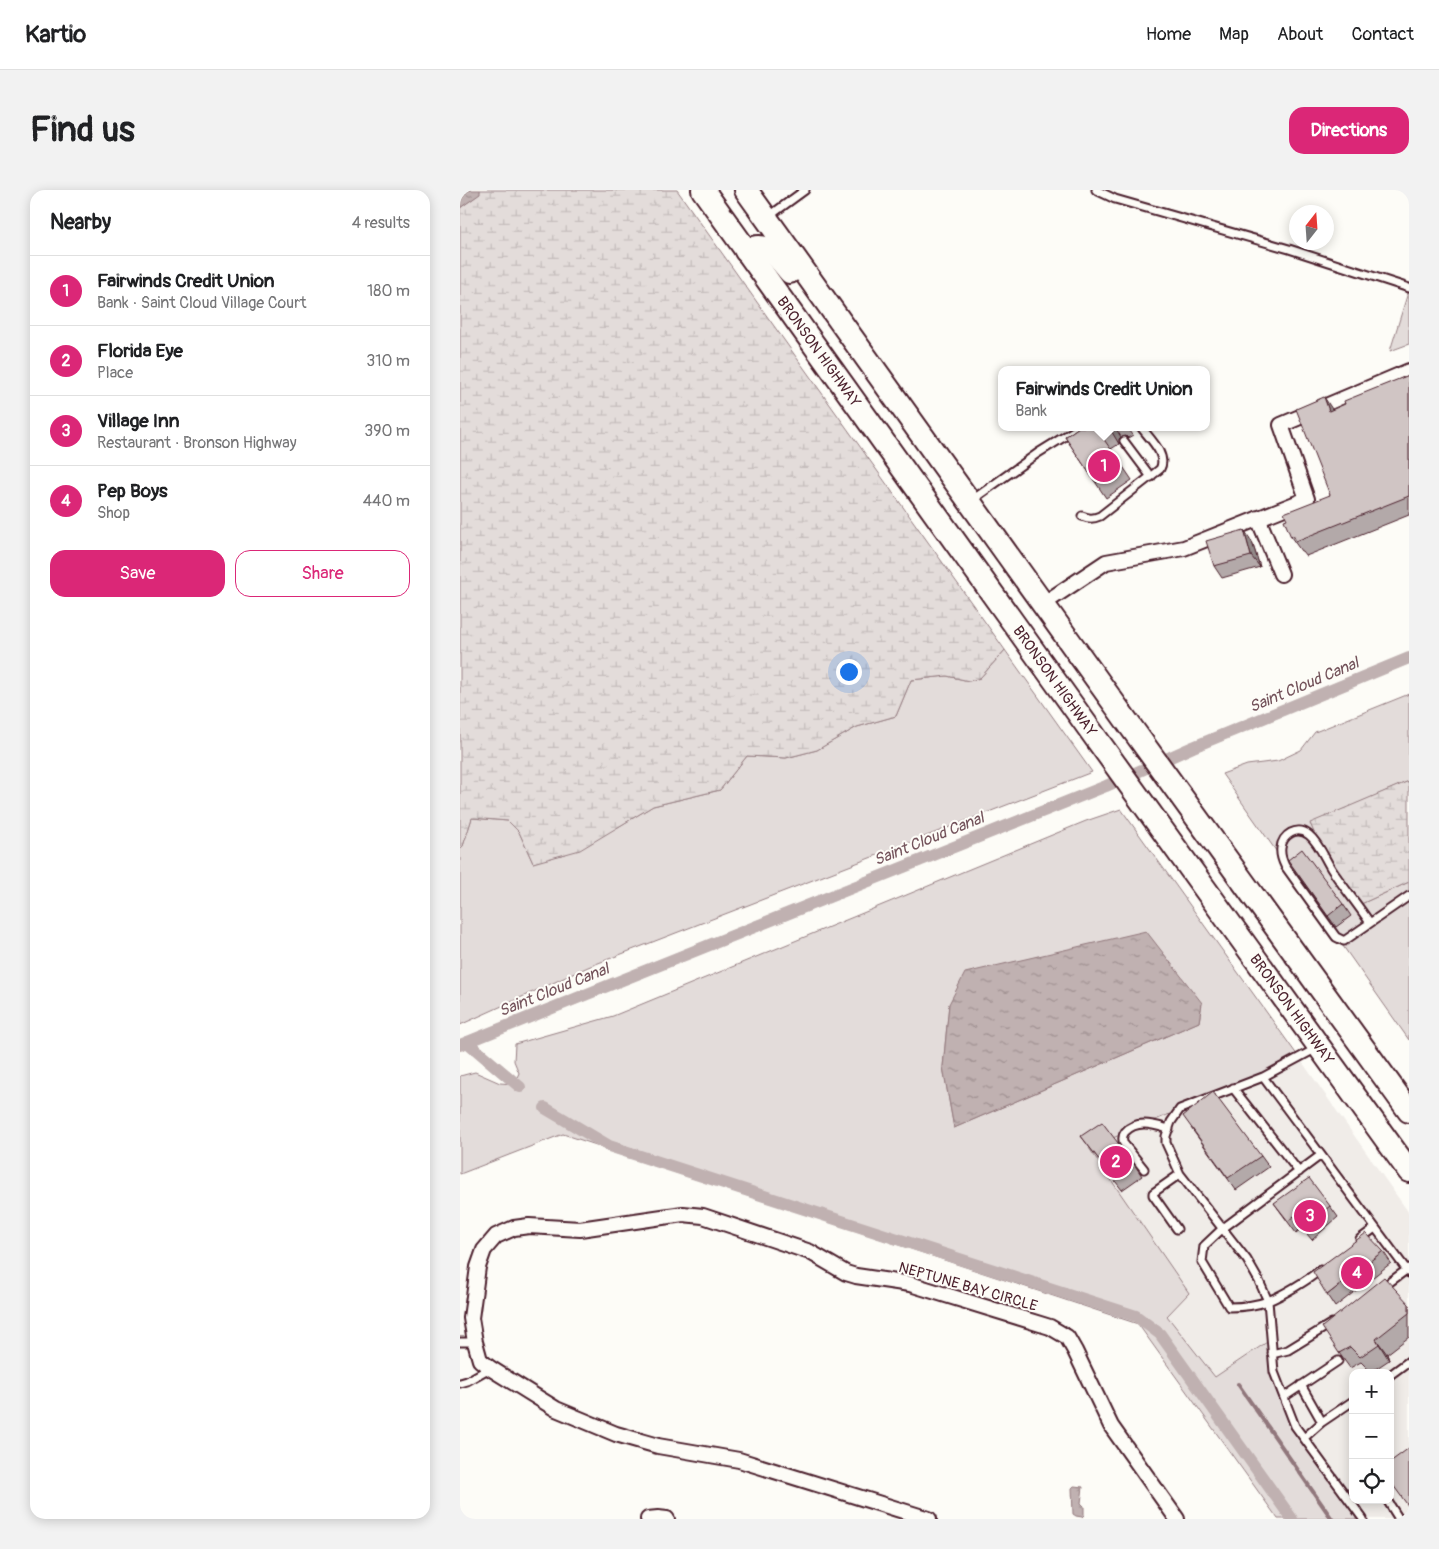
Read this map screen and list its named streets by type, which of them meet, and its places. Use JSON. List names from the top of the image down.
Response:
{
  "streets": {
    "highway": ["BRONSON HIGHWAY"],
    "street": ["NEPTUNE BAY CIRCLE"]
  },
  "water": ["Saint Cloud Canal"],
  "north": "top",
  "page": {
    "header": "Kartio",
    "nav": [
      "Home",
      "Map",
      "About",
      "Contact"
    ],
    "buttons": [
      "Directions",
      ["Save", "Share"]
    ],
    "title": "Find us",
    "heading": ["Nearby", "4 results"],
    "list": [
      {
        "mark": "1",
        "name": "Fairwinds Credit Union",
        "note": "Bank · Saint Cloud Village Court",
        "value": "180 m"
      },
      {
        "mark": "2",
        "name": "Florida Eye",
        "note": "Place",
        "value": "310 m"
      },
      {
        "mark": "3",
        "name": "Village Inn",
        "note": "Restaurant · Bronson Highway",
        "value": "390 m"
      },
      {
        "mark": "4",
        "name": "Pep Boys",
        "note": "Shop",
        "value": "440 m"
      }
    ],
    "popup": ["Fairwinds Credit Union", "Bank"],
    "pins": [
      "1",
      "2",
      "3",
      "4"
    ],
    "map_buttons": ["+", "−"]
  }
}
